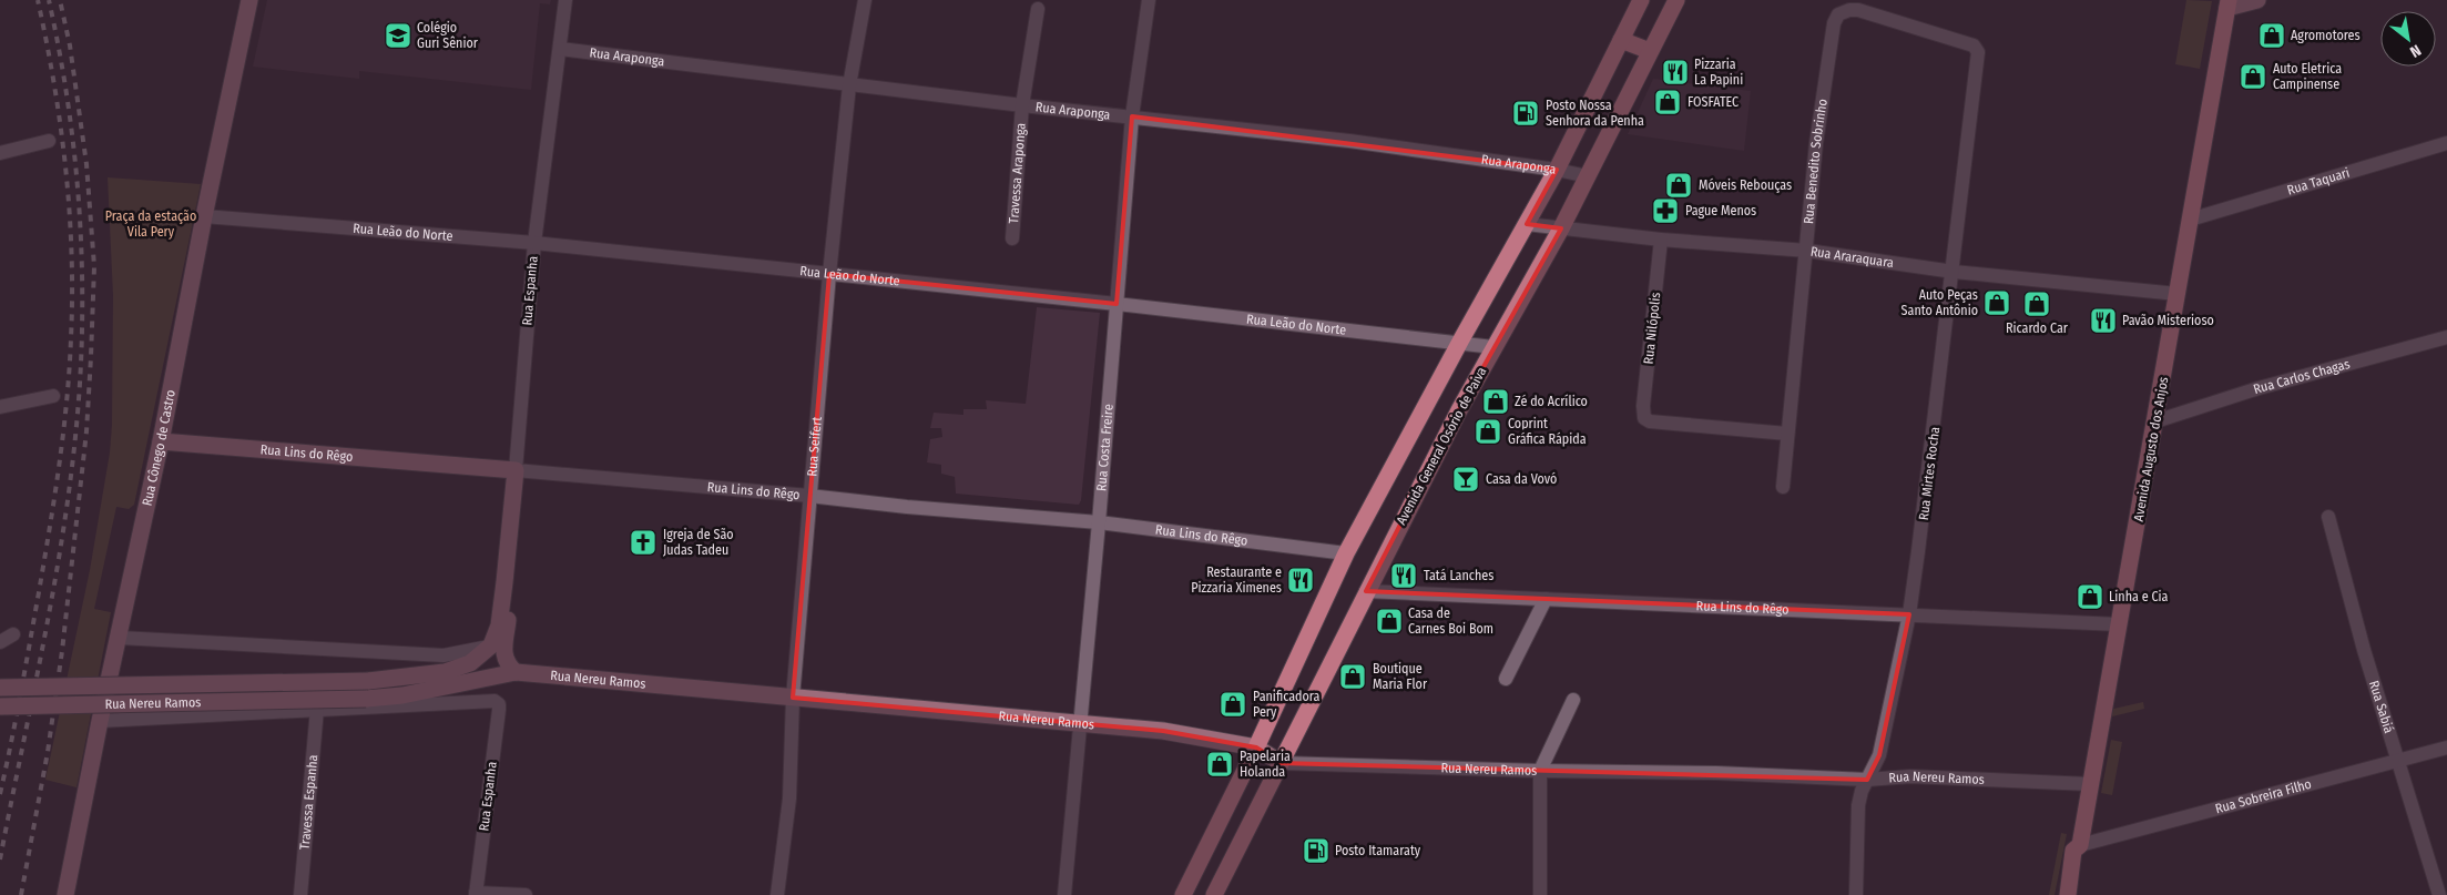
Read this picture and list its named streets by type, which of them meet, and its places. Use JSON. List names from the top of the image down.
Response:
{
  "streets": {
    "main road": ["Avenida General Osório de Paiva", "Avenida Augusto dos Anjos"],
    "street": [
      "Rua Araponga",
      "Rua Benedito Sobrinho",
      "Travessa Araponga",
      "Rua Taquari",
      "Rua Leão do Norte",
      "Rua Araraquara",
      "Rua Espanha",
      "Rua Nilópolis",
      "Rua Carlos Chagas",
      "Rua Seifert",
      "Rua Costa Freire",
      "Rua Cônego de Castro",
      "Rua Lins do Rêgo",
      "Rua Mirtes Rocha",
      "Rua Nereu Ramos",
      "Rua Sabiá",
      "Rua Sobreira Filho",
      "Travessa Espanha"
    ]
  },
  "crossings": [
    ["Rua Araponga", "Travessa Araponga"],
    ["Rua Araponga", "Rua Espanha"],
    ["Rua Araponga", "Avenida General Osório de Paiva"],
    ["Rua Araponga", "Rua Seifert"],
    ["Rua Araponga", "Rua Costa Freire"],
    ["Rua Benedito Sobrinho", "Rua Araraquara"],
    ["Rua Benedito Sobrinho", "Rua Nilópolis"],
    ["Rua Benedito Sobrinho", "Rua Mirtes Rocha"],
    ["Rua Taquari", "Avenida Augusto dos Anjos"],
    ["Rua Leão do Norte", "Rua Espanha"],
    ["Rua Leão do Norte", "Avenida General Osório de Paiva"],
    ["Rua Leão do Norte", "Rua Seifert"],
    ["Rua Leão do Norte", "Rua Costa Freire"],
    ["Rua Leão do Norte", "Rua Cônego de Castro"],
    ["Rua Araraquara", "Rua Nilópolis"],
    ["Rua Araraquara", "Avenida General Osório de Paiva"],
    ["Rua Araraquara", "Avenida Augusto dos Anjos"],
    ["Rua Araraquara", "Rua Mirtes Rocha"],
    ["Rua Espanha", "Rua Lins do Rêgo"],
    ["Rua Espanha", "Rua Nereu Ramos"],
    ["Rua Carlos Chagas", "Avenida Augusto dos Anjos"],
    ["Avenida General Osório de Paiva", "Rua Lins do Rêgo"],
    ["Avenida General Osório de Paiva", "Rua Nereu Ramos"],
    ["Rua Seifert", "Rua Lins do Rêgo"],
    ["Rua Seifert", "Rua Nereu Ramos"],
    ["Rua Costa Freire", "Rua Lins do Rêgo"],
    ["Rua Costa Freire", "Rua Nereu Ramos"],
    ["Rua Cônego de Castro", "Rua Lins do Rêgo"],
    ["Rua Cônego de Castro", "Rua Nereu Ramos"],
    ["Avenida Augusto dos Anjos", "Rua Lins do Rêgo"],
    ["Avenida Augusto dos Anjos", "Rua Nereu Ramos"],
    ["Avenida Augusto dos Anjos", "Rua Sobreira Filho"],
    ["Rua Lins do Rêgo", "Rua Mirtes Rocha"],
    ["Rua Mirtes Rocha", "Rua Nereu Ramos"],
    ["Rua Nereu Ramos", "Travessa Espanha"],
    ["Rua Sabiá", "Rua Sobreira Filho"]
  ],
  "parks": ["Praça da estação Vila Pery"],
  "places": {
    "school or university": ["Colégio Guri Sênior"],
    "shop": [
      "Agromotores",
      "Auto Eletrica Campinense",
      "FOSFATEC",
      "Móveis Rebouças",
      "Auto Peças Santo Antônio",
      "Ricardo Car",
      "Zé do Acrílico",
      "Coprint Gráfica Rápida",
      "Linha e Cia",
      "Casa de Carnes Boi Bom",
      "Boutique Maria Flor",
      "Panificadora Pery",
      "Papelaria Holanda"
    ],
    "restaurant": [
      "Pizzaria La Papini",
      "Pavão Misterioso",
      "Tatá Lanches",
      "Restaurante e Pizzaria Ximenes"
    ],
    "fuel station": ["Posto Nossa Senhora da Penha", "Posto Itamaraty"],
    "pharmacy": ["Pague Menos"],
    "bar": ["Casa da Vovó"],
    "church": ["Igreja de São Judas Tadeu"]
  },
  "north": "bottom right"
}
